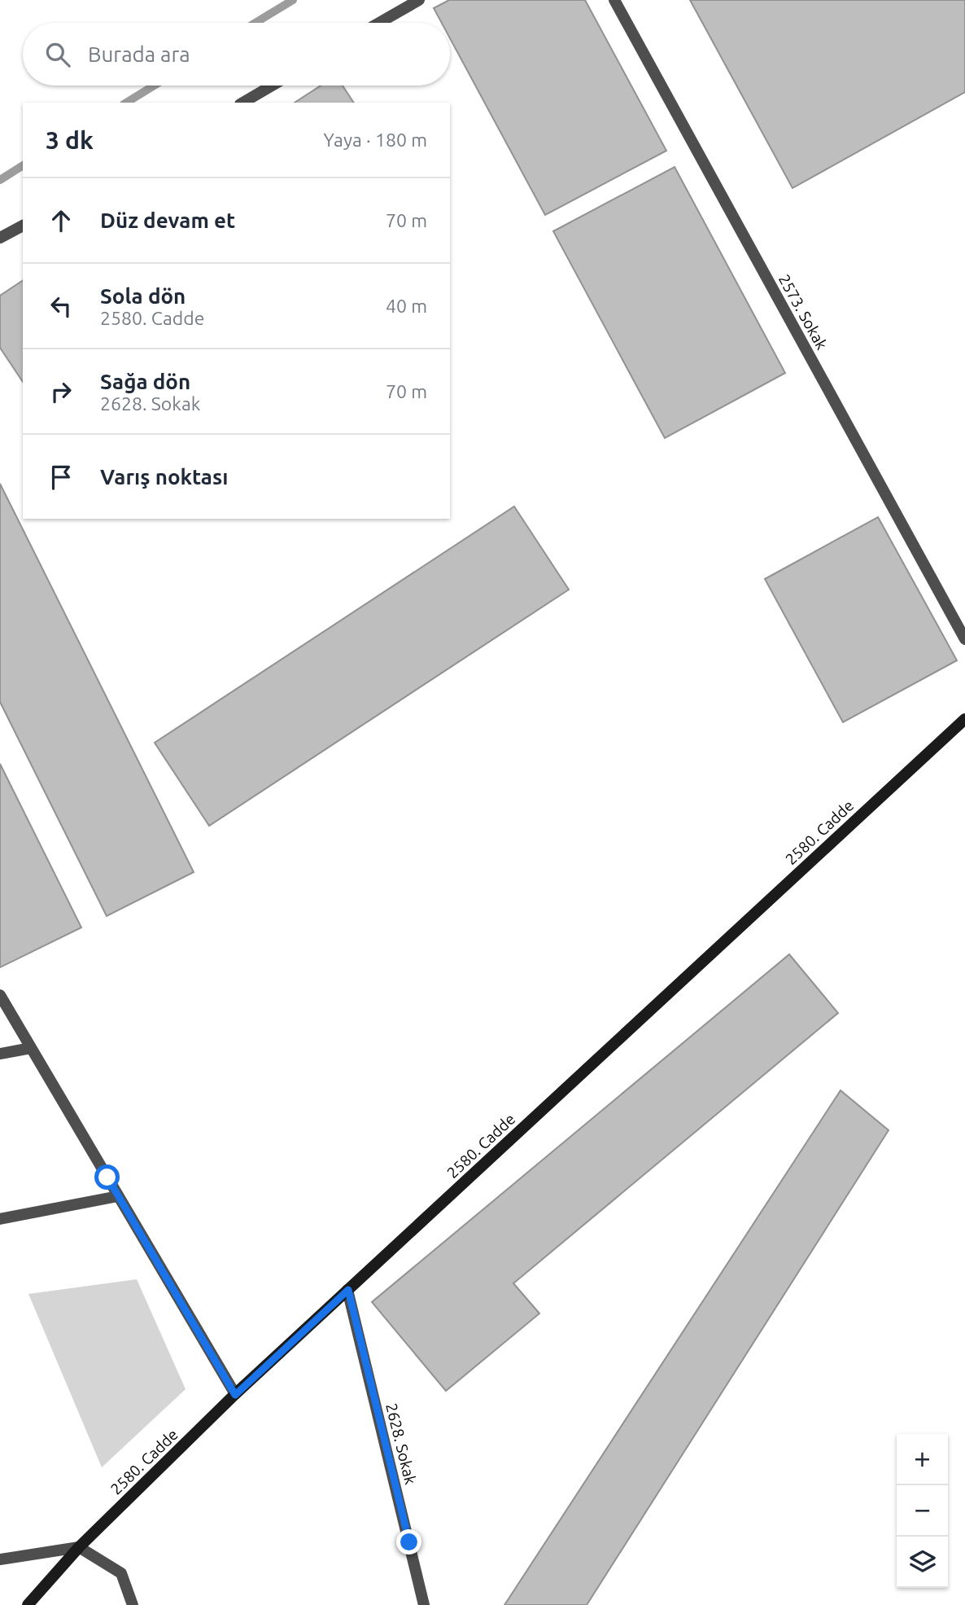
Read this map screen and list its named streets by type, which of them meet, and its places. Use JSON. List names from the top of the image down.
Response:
{
  "streets": {
    "main road": ["2580. Cadde"],
    "street": ["2573. Sokak", "2628. Sokak"]
  },
  "crossings": [
    ["2580. Cadde", "2628. Sokak"]
  ],
  "page": {
    "search": "Burada ara",
    "heading": ["3 dk", "Yaya · 180 m"],
    "list": [
      ["Düz devam et", "70 m"],
      ["Sola dön", "2580. Cadde", "40 m"],
      ["Sağa dön", "2628. Sokak", "70 m"],
      "Varış noktası"
    ],
    "map_buttons": ["+", "−"]
  }
}
